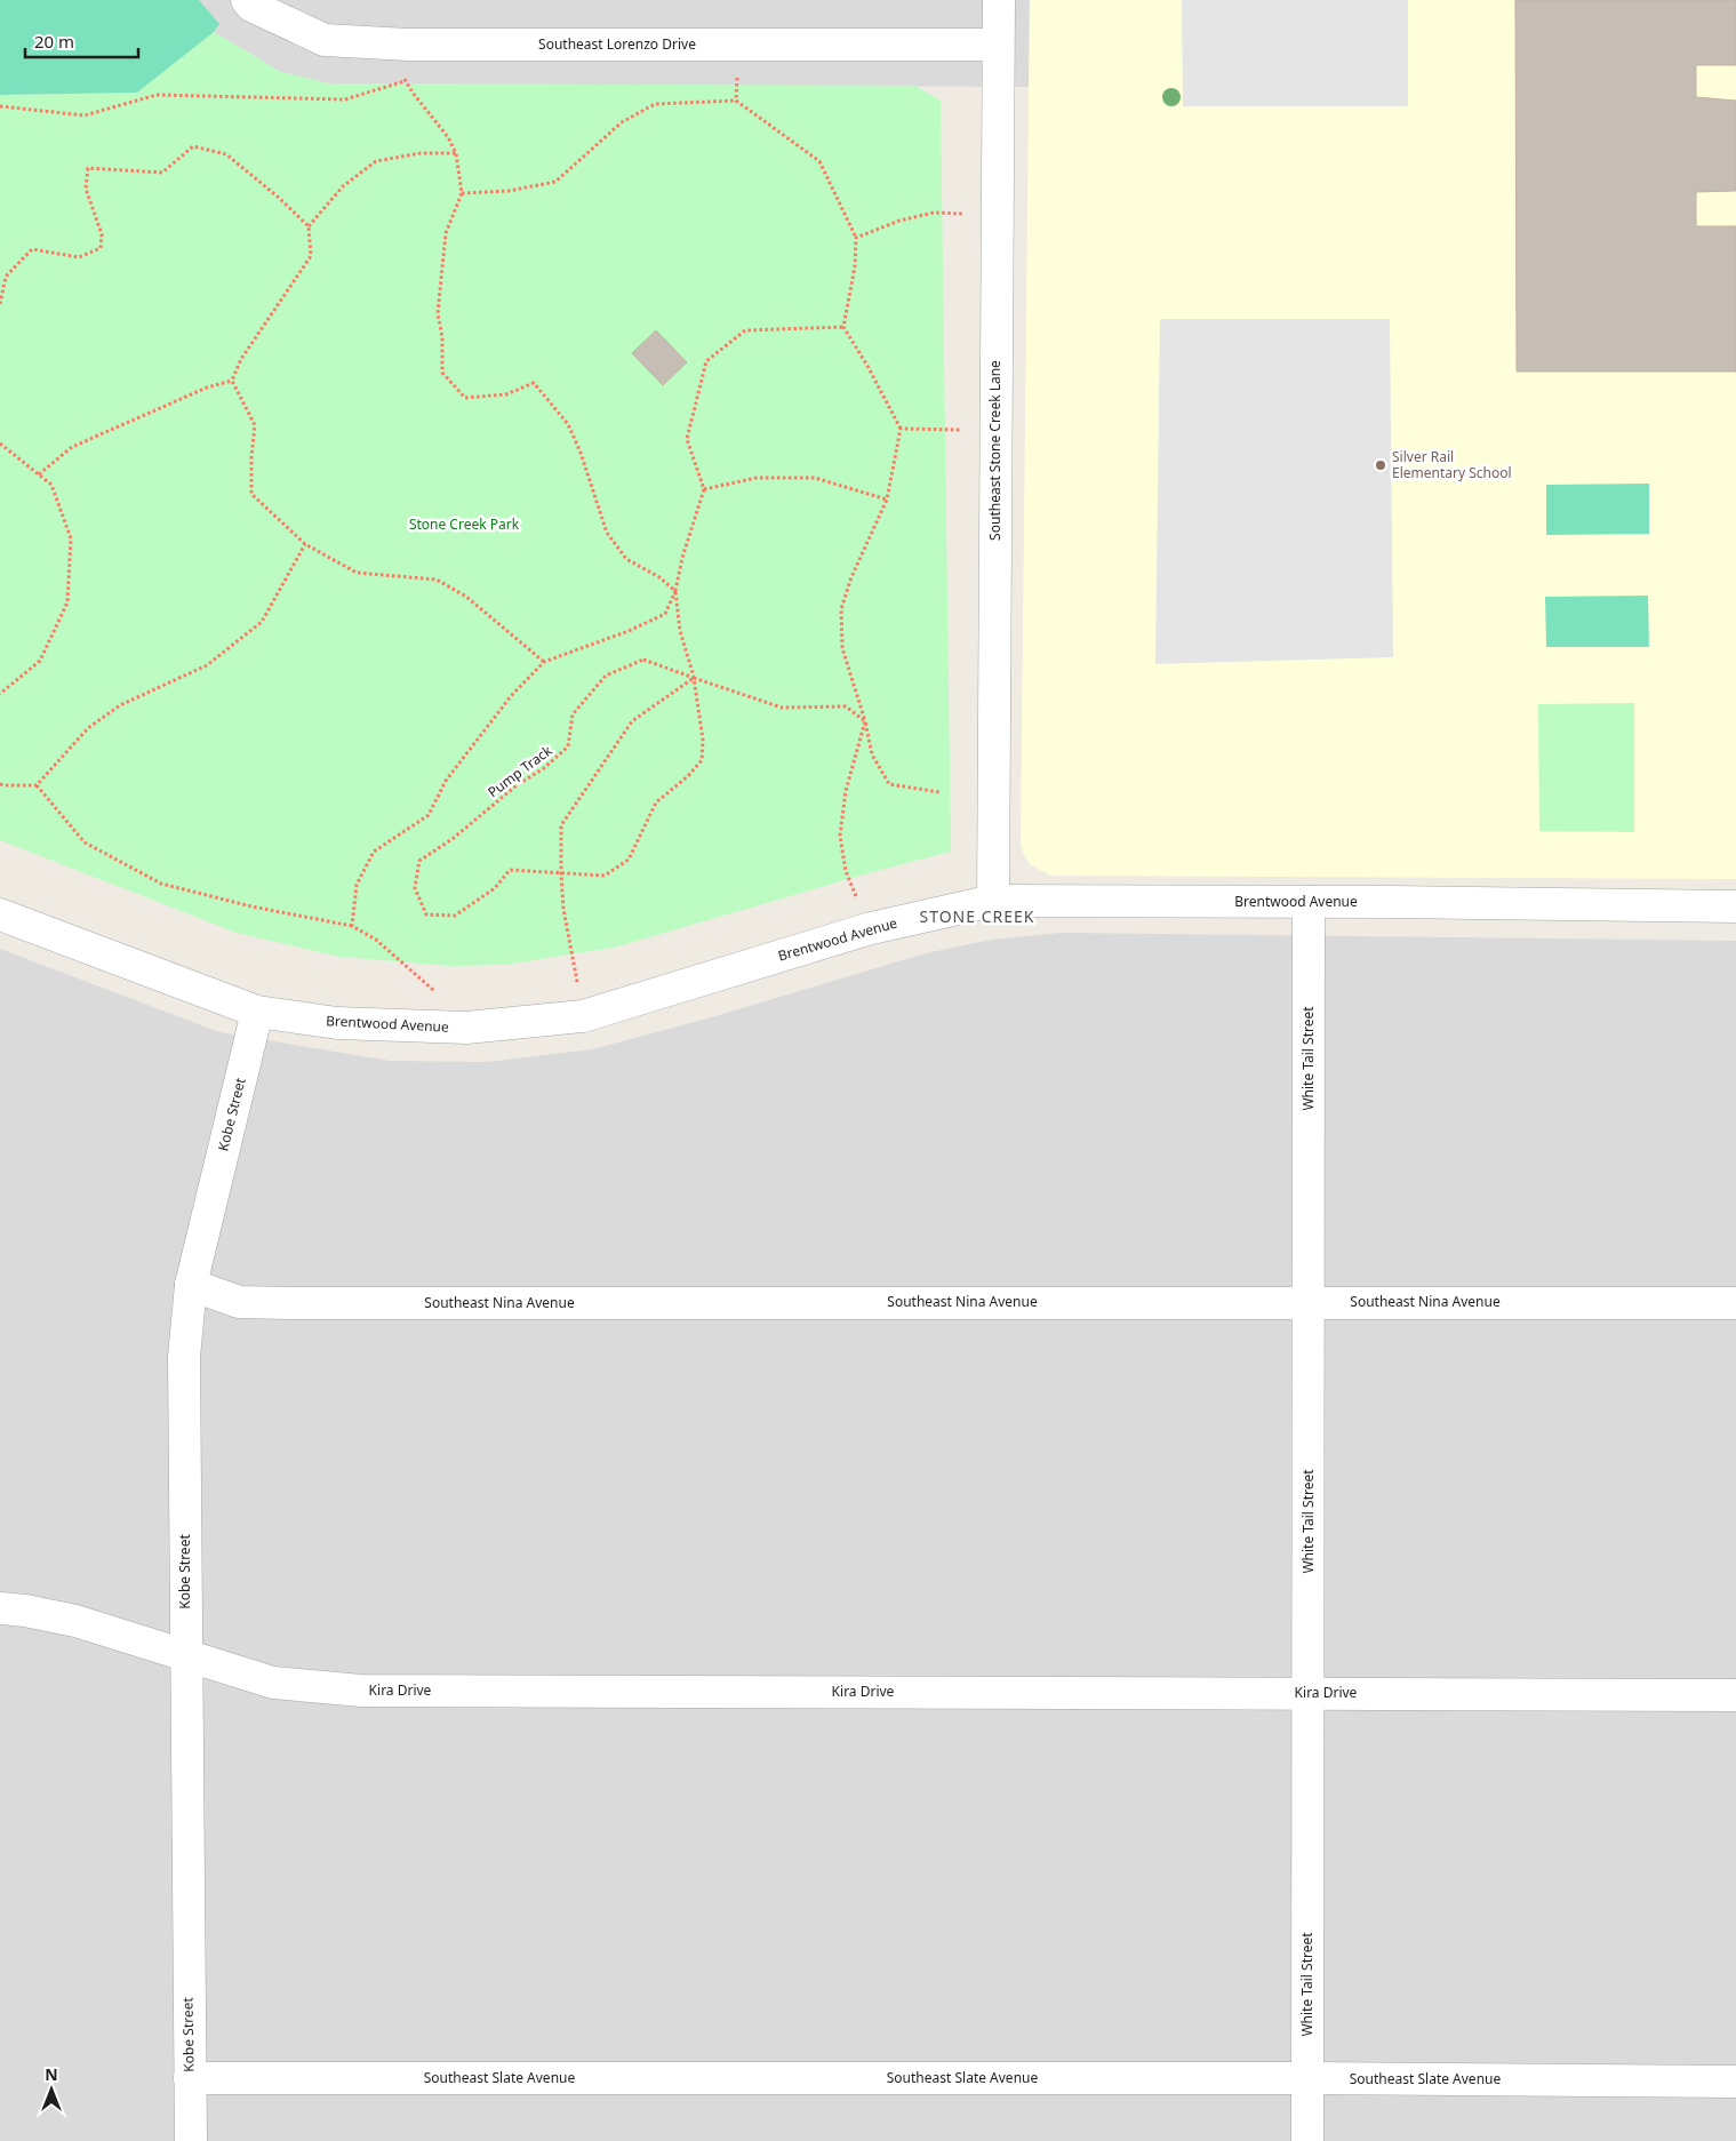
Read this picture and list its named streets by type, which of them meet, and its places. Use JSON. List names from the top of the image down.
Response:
{
  "streets": {
    "street": [
      "Southeast Lorenzo Drive",
      "Southeast Stone Creek Lane",
      "Brentwood Avenue",
      "White Tail Street",
      "Kobe Street",
      "Southeast Nina Avenue",
      "Kira Drive",
      "Southeast Slate Avenue"
    ],
    "path": ["Pump Track"]
  },
  "crossings": [
    ["Southeast Lorenzo Drive", "Southeast Stone Creek Lane"],
    ["Southeast Stone Creek Lane", "Brentwood Avenue"],
    ["Brentwood Avenue", "White Tail Street"],
    ["Brentwood Avenue", "Kobe Street"],
    ["White Tail Street", "Southeast Nina Avenue"],
    ["White Tail Street", "Kira Drive"],
    ["White Tail Street", "Southeast Slate Avenue"],
    ["Kobe Street", "Southeast Nina Avenue"],
    ["Kobe Street", "Kira Drive"],
    ["Kobe Street", "Southeast Slate Avenue"]
  ],
  "districts": ["STONE CREEK"],
  "parks": ["Stone Creek Park"],
  "places": ["Silver Rail Elementary School"],
  "scale_bar": "20 m",
  "north": "top"
}
